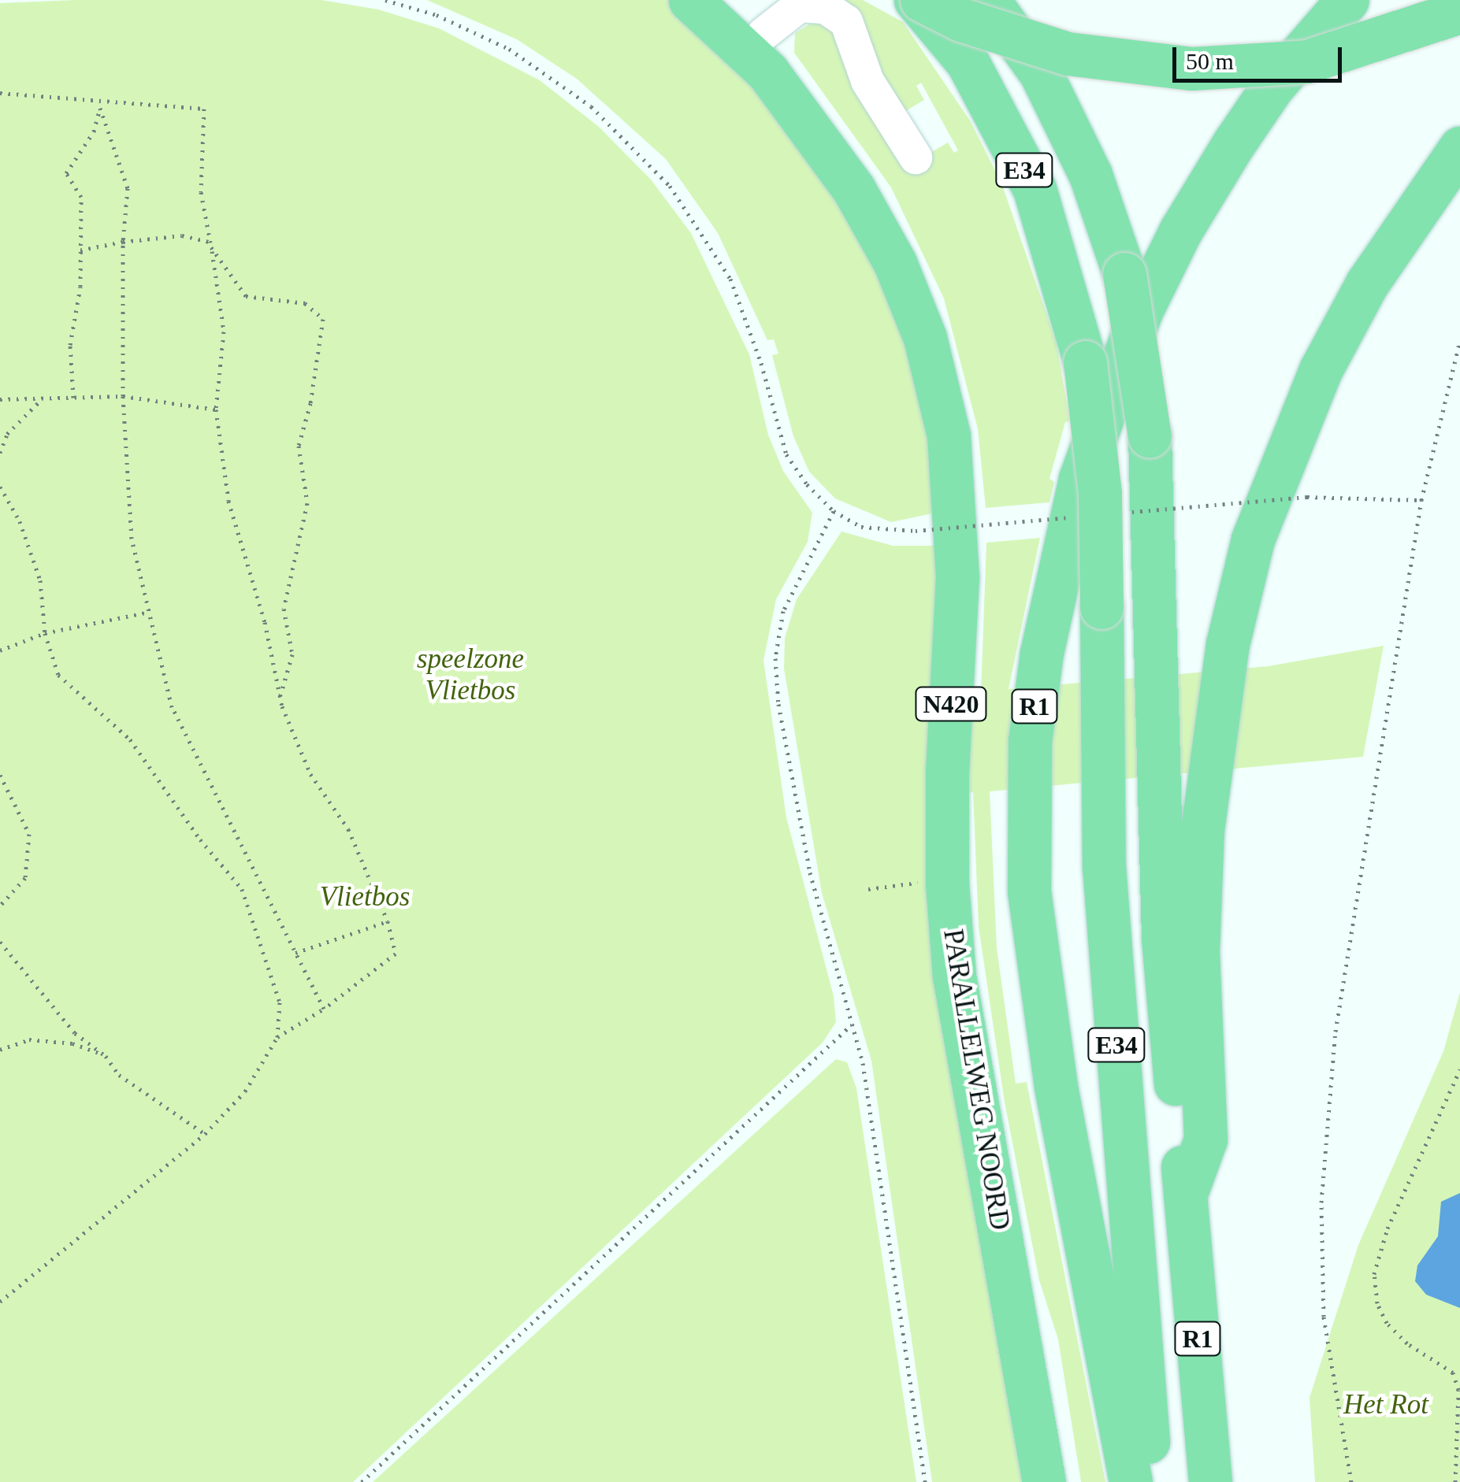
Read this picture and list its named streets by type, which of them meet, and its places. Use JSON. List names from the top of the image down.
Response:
{
  "streets": {
    "highway": [
      "E34",
      "N420",
      "R1",
      "PARALLELWEG NOORD"
    ]
  },
  "crossings": [
    ["E34", "R1"]
  ],
  "parks": ["speelzone Vlietbos", "Vlietbos", "Het Rot"],
  "scale_bar": "50 m"
}
